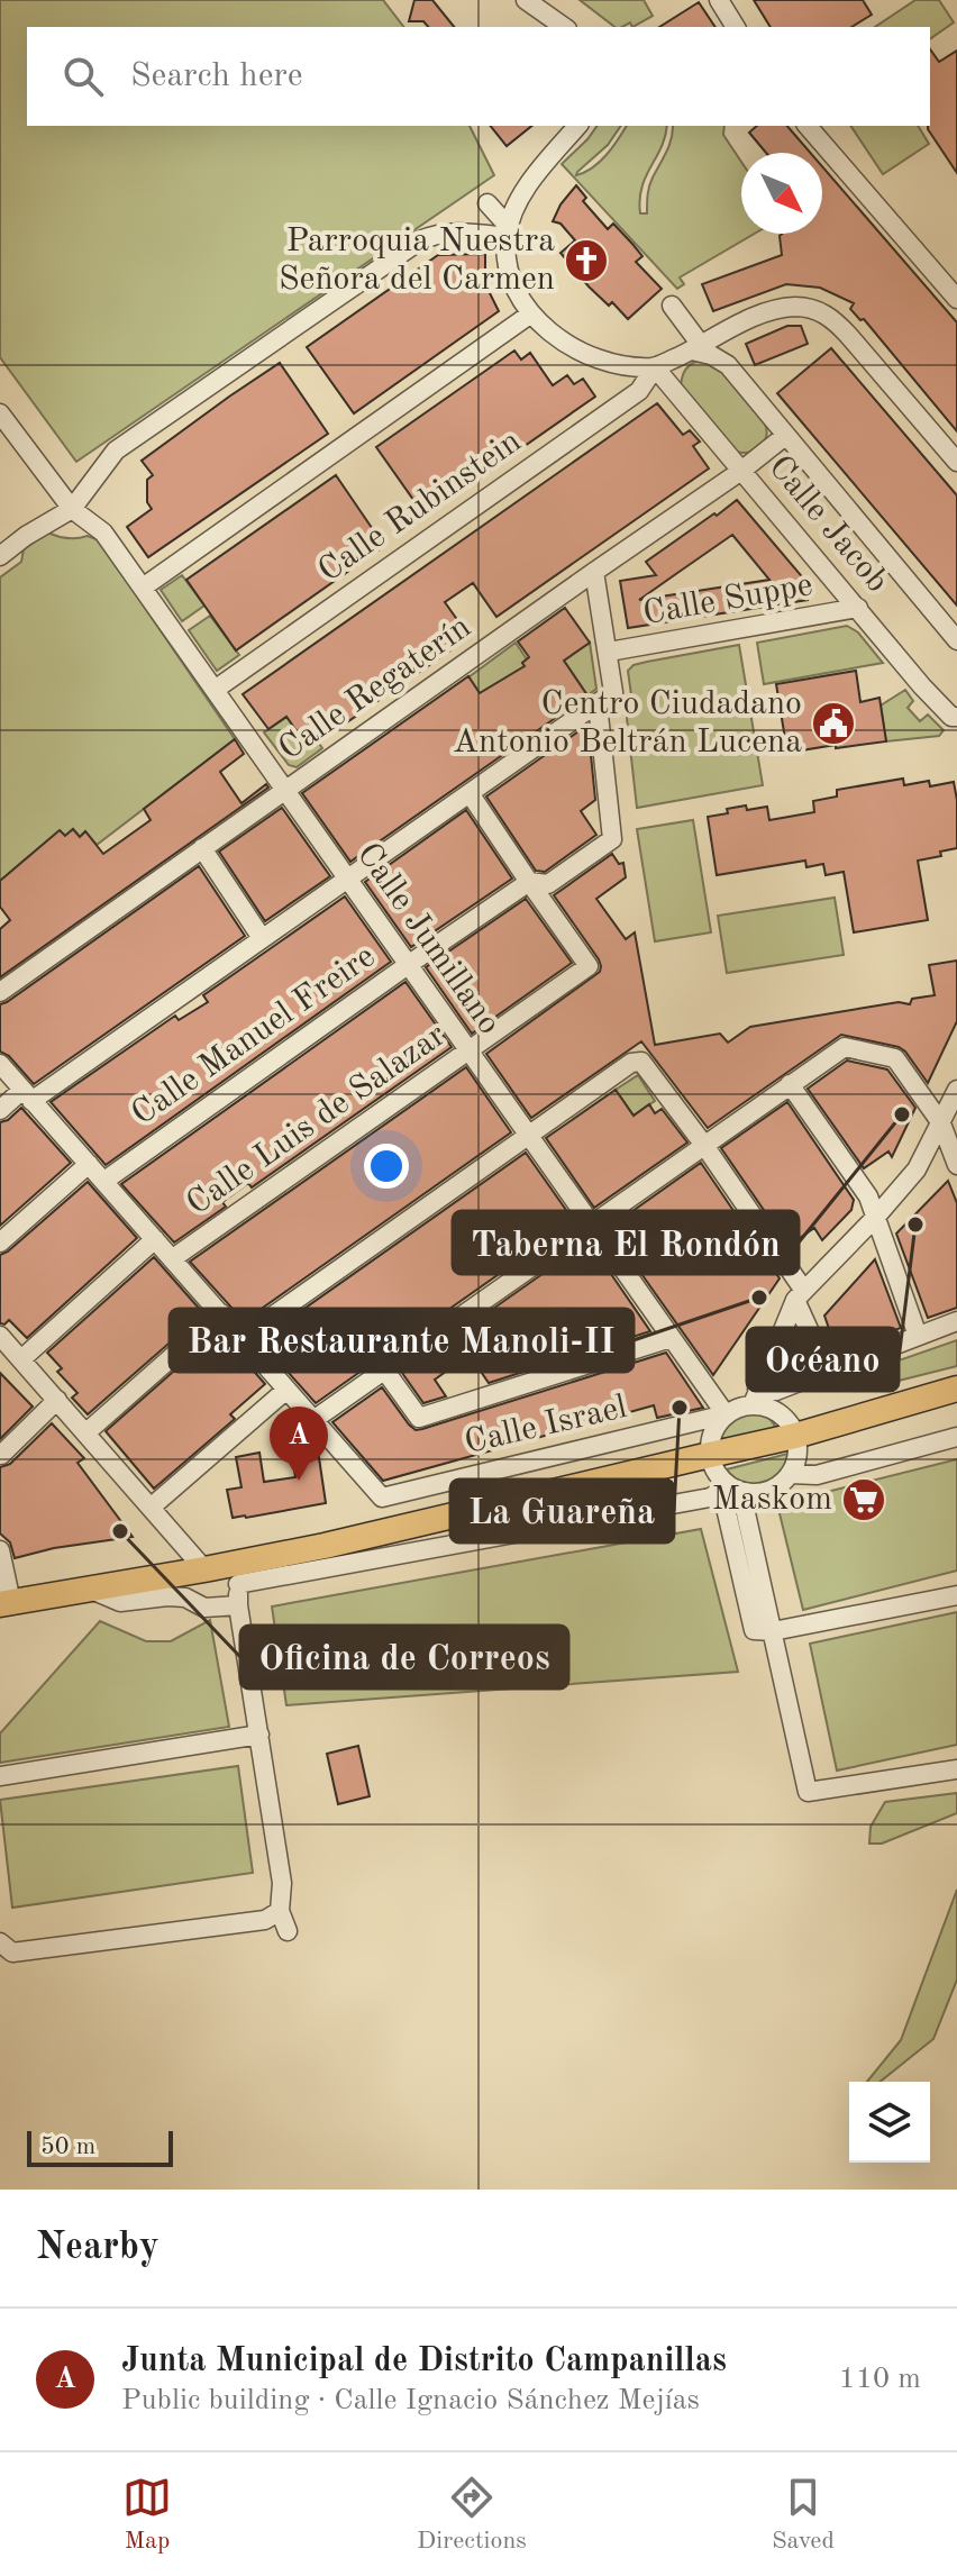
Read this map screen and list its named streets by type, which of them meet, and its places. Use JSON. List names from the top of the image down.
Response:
{
  "streets": {
    "street": [
      "Calle Rubinstein",
      "Calle Jacob",
      "Calle Suppe",
      "Calle Regaterín",
      "Calle Jumillano",
      "Calle Manuel Freire",
      "Calle Luis de Salazar",
      "Calle Israel"
    ]
  },
  "crossings": [
    ["Calle Rubinstein", "Calle Jacob"],
    ["Calle Rubinstein", "Calle Jumillano"],
    ["Calle Jacob", "Calle Suppe"],
    ["Calle Jacob", "Calle Regaterín"],
    ["Calle Regaterín", "Calle Jumillano"],
    ["Calle Jumillano", "Calle Manuel Freire"],
    ["Calle Jumillano", "Calle Luis de Salazar"],
    ["Calle Jumillano", "Calle Israel"],
    ["Calle Manuel Freire", "Calle Luis de Salazar"]
  ],
  "places": {
    "church": ["Parroquia Nuestra Señora del Carmen"],
    "public building": ["Centro Ciudadano Antonio Beltrán Lucena"],
    "other": [
      "Taberna El Rondón",
      "Océano",
      "Bar Restaurante Manoli-II",
      "La Guareña",
      "Oficina de Correos"
    ],
    "supermarket": ["Maskom"]
  },
  "scale_bar": "50 m",
  "north": "bottom right",
  "page": {
    "search": "Search here",
    "pins": "A",
    "scale": "50 m",
    "heading": "Nearby",
    "list": [
      {
        "mark": "A",
        "name": "Junta Municipal de Distrito Campanillas",
        "note": "Public building · Calle Ignacio Sánchez Mejías",
        "value": "110 m"
      }
    ],
    "nav": ["Map", "Directions", "Saved"]
  }
}
